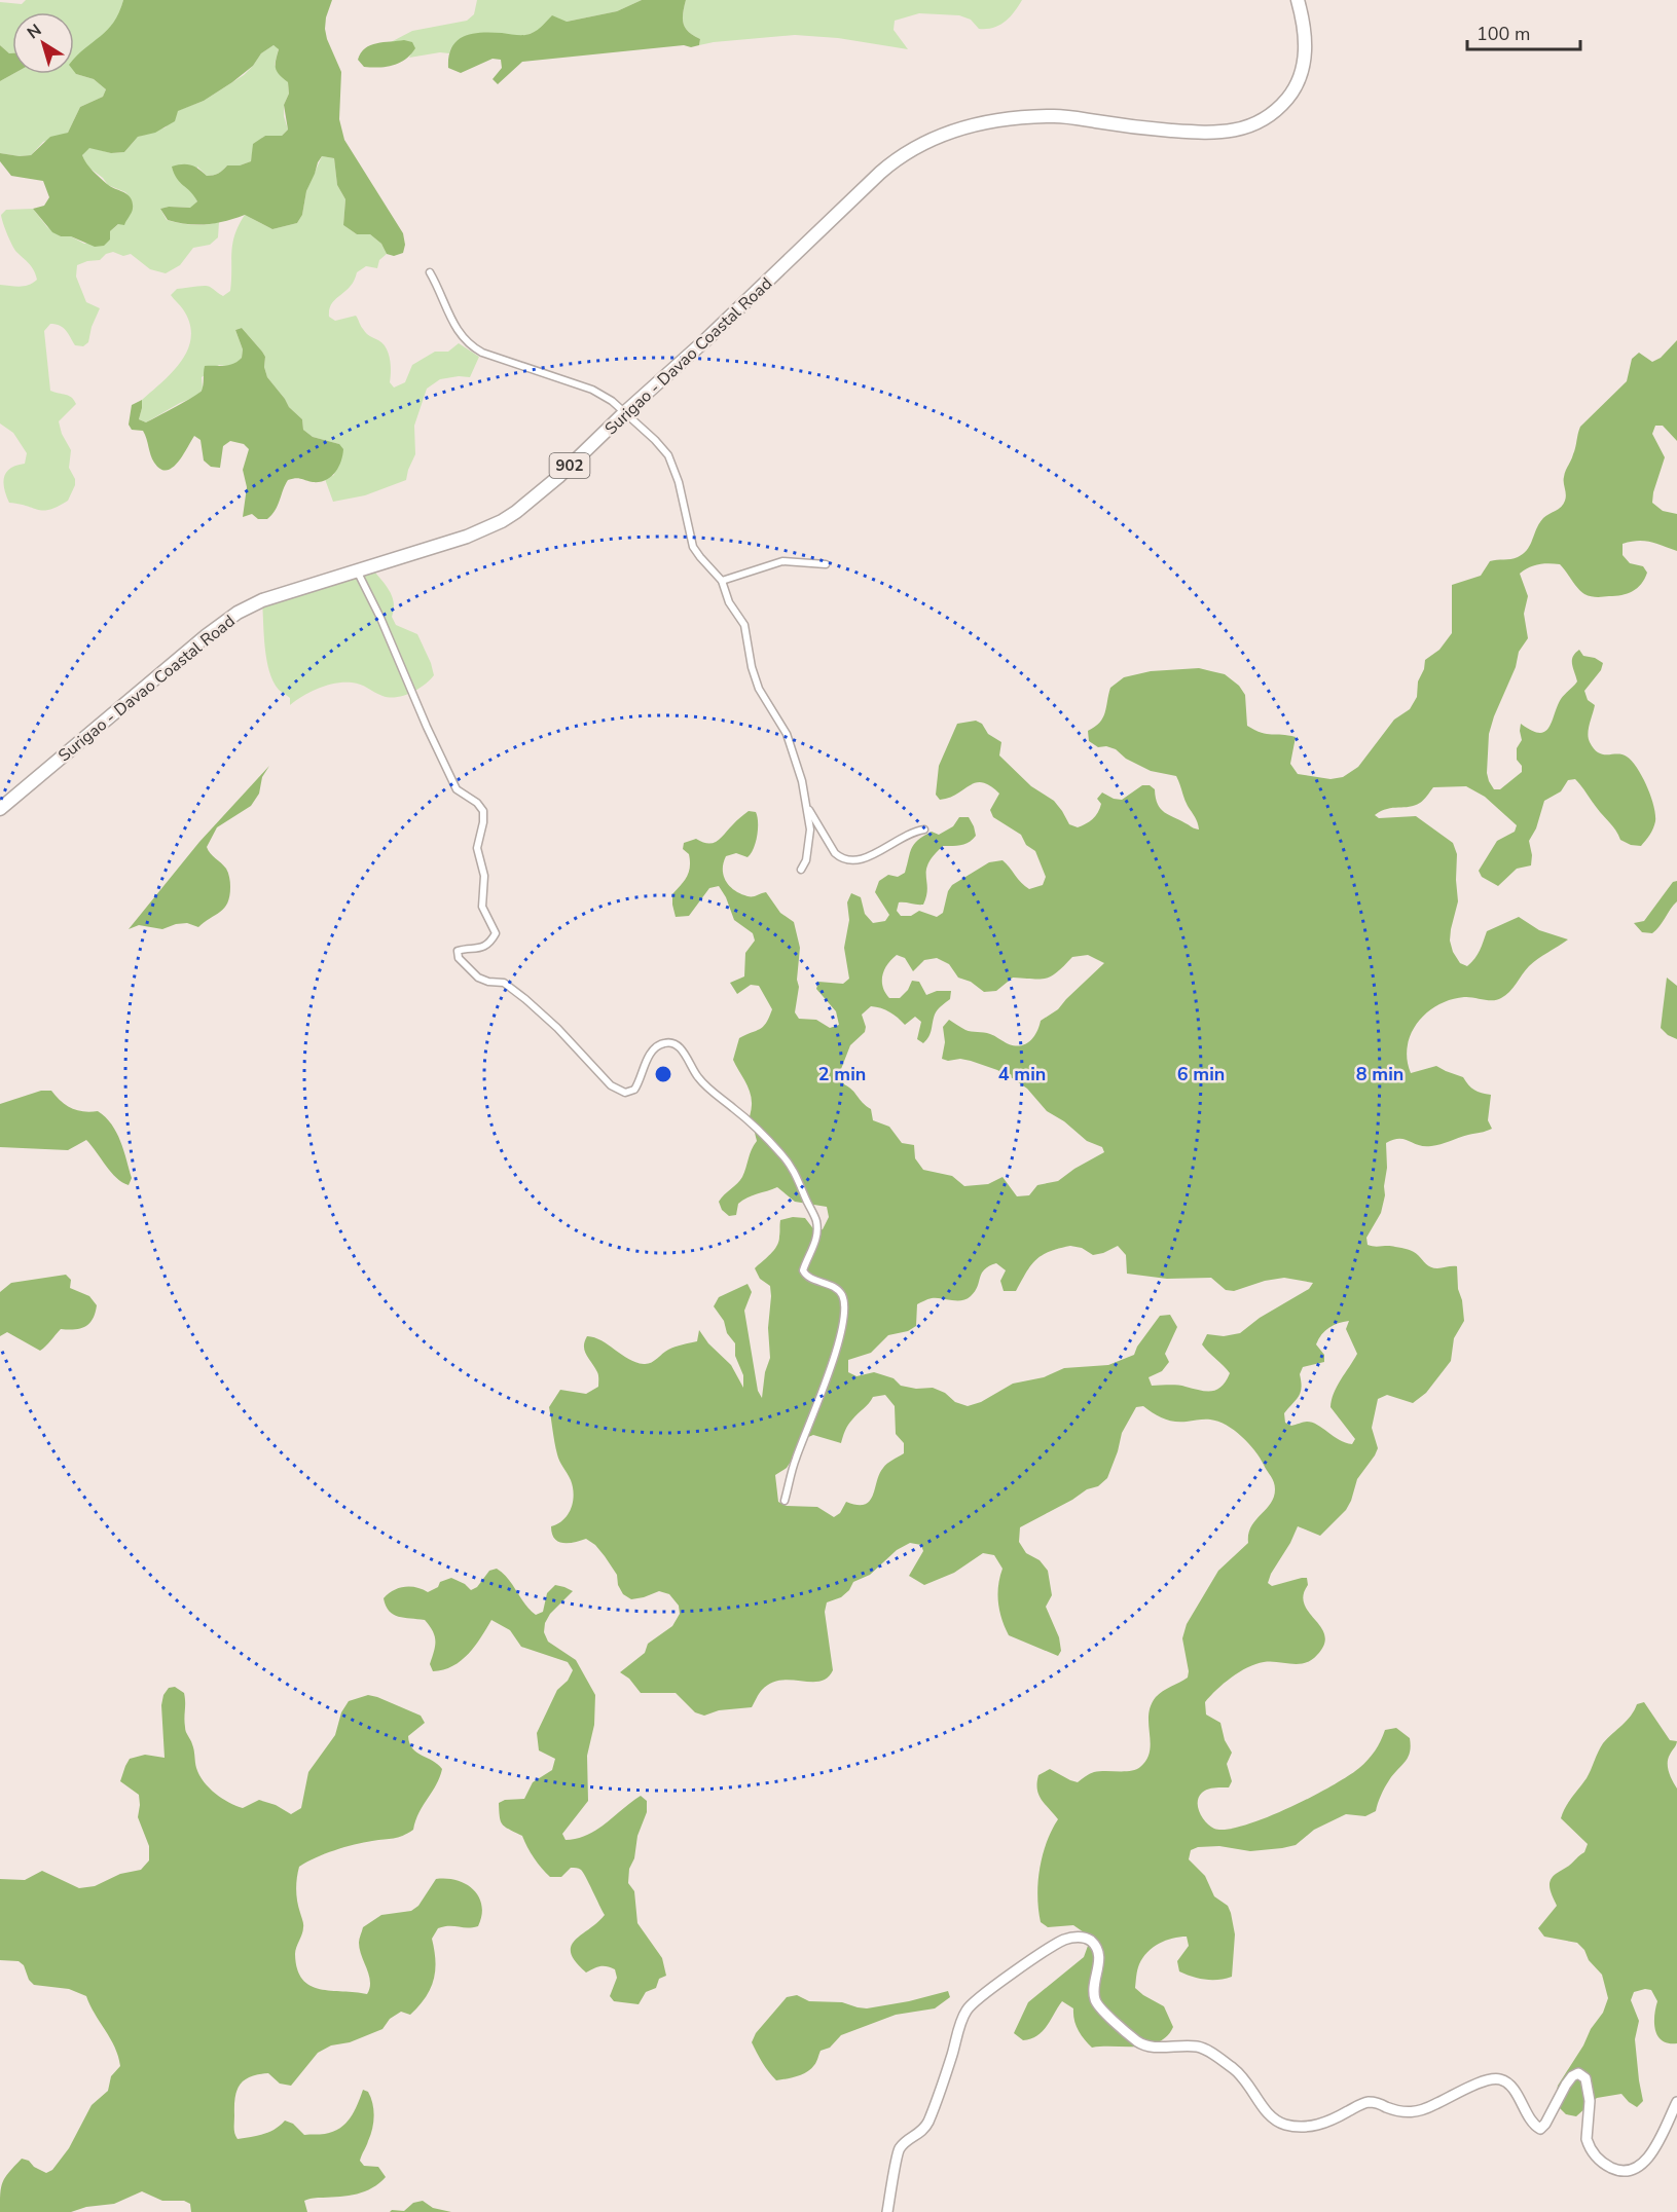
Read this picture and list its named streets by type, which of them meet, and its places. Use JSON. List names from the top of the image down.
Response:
{
  "streets": {
    "highway": ["Surigao - Davao Coastal Road", "902"]
  },
  "scale_bar": "100 m",
  "north": "top left",
  "rings": [
    "2 min",
    "4 min",
    "6 min",
    "8 min"
  ]
}
